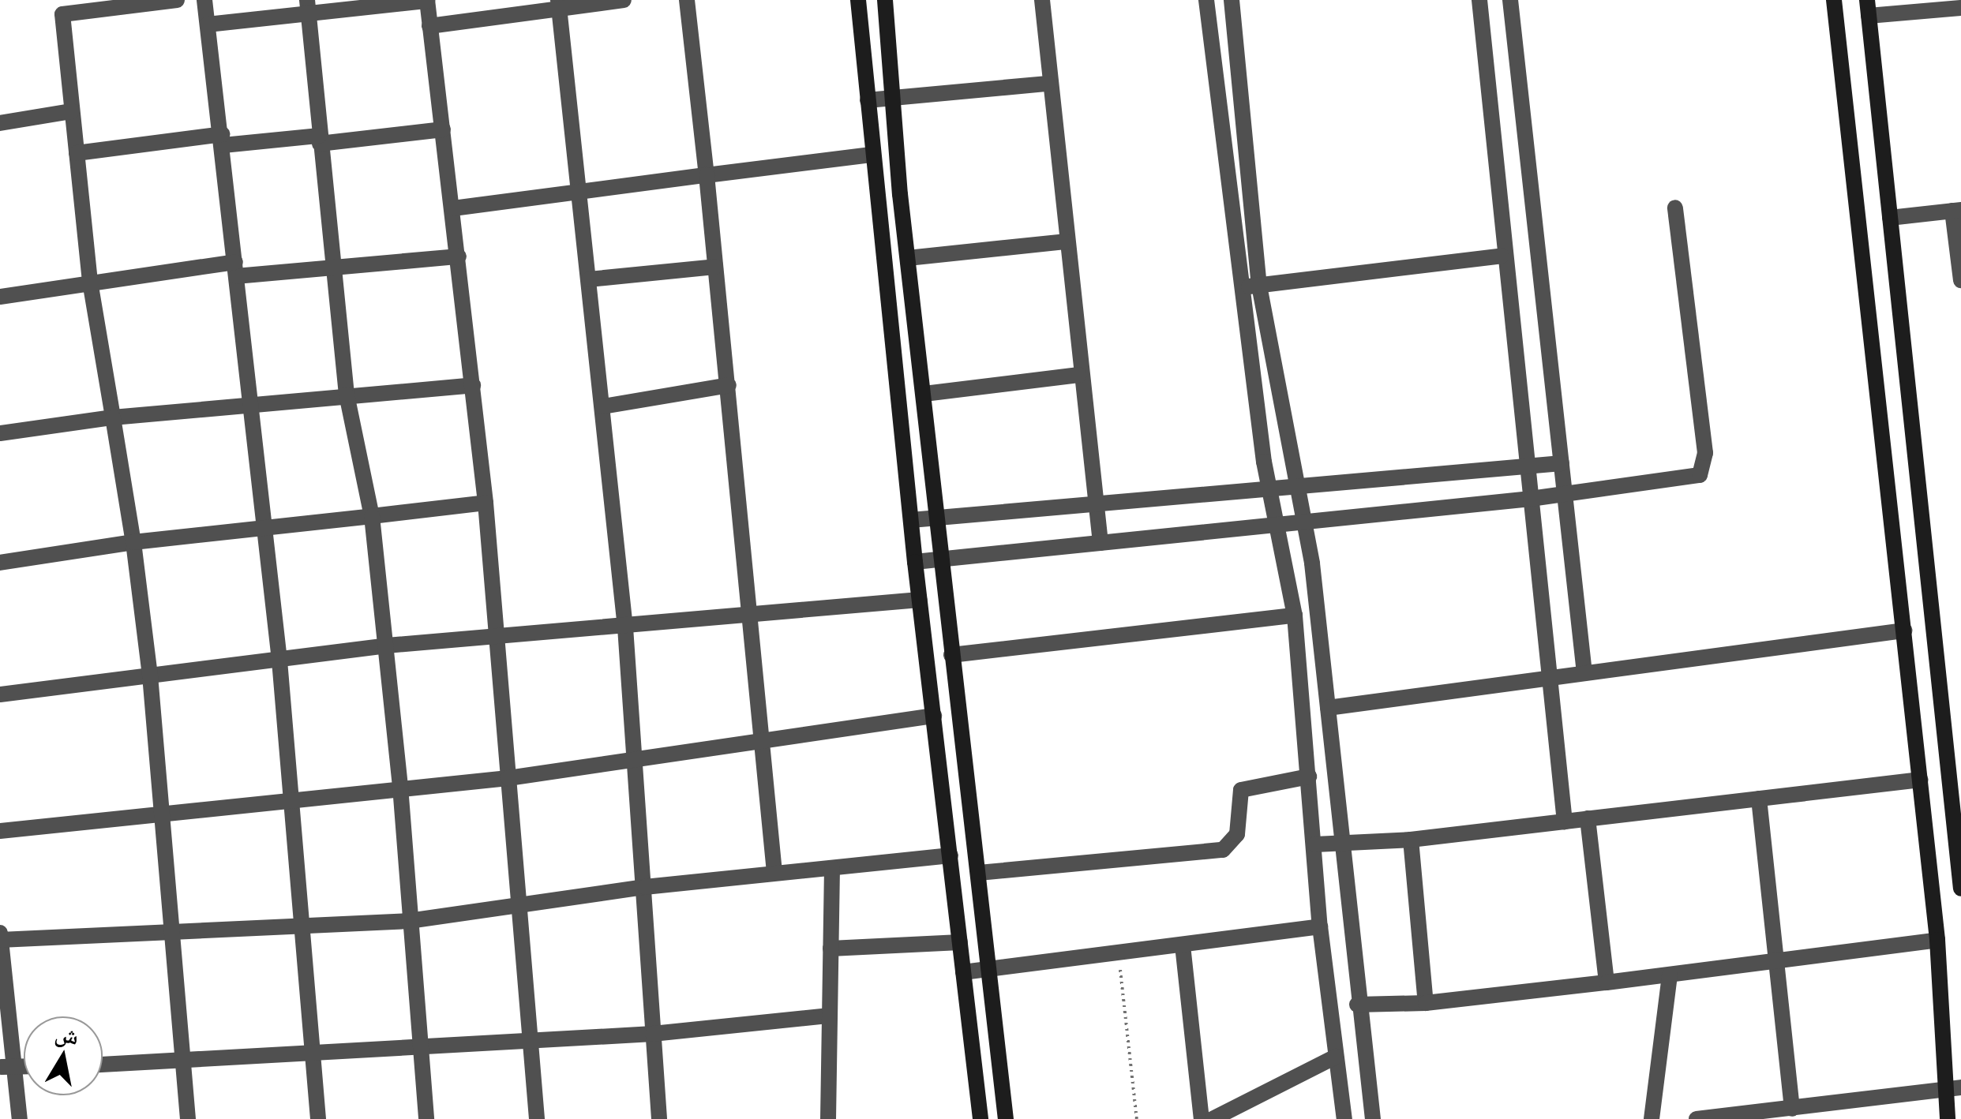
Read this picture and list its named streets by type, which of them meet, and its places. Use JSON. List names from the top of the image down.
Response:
{
  "north": "top"
}
